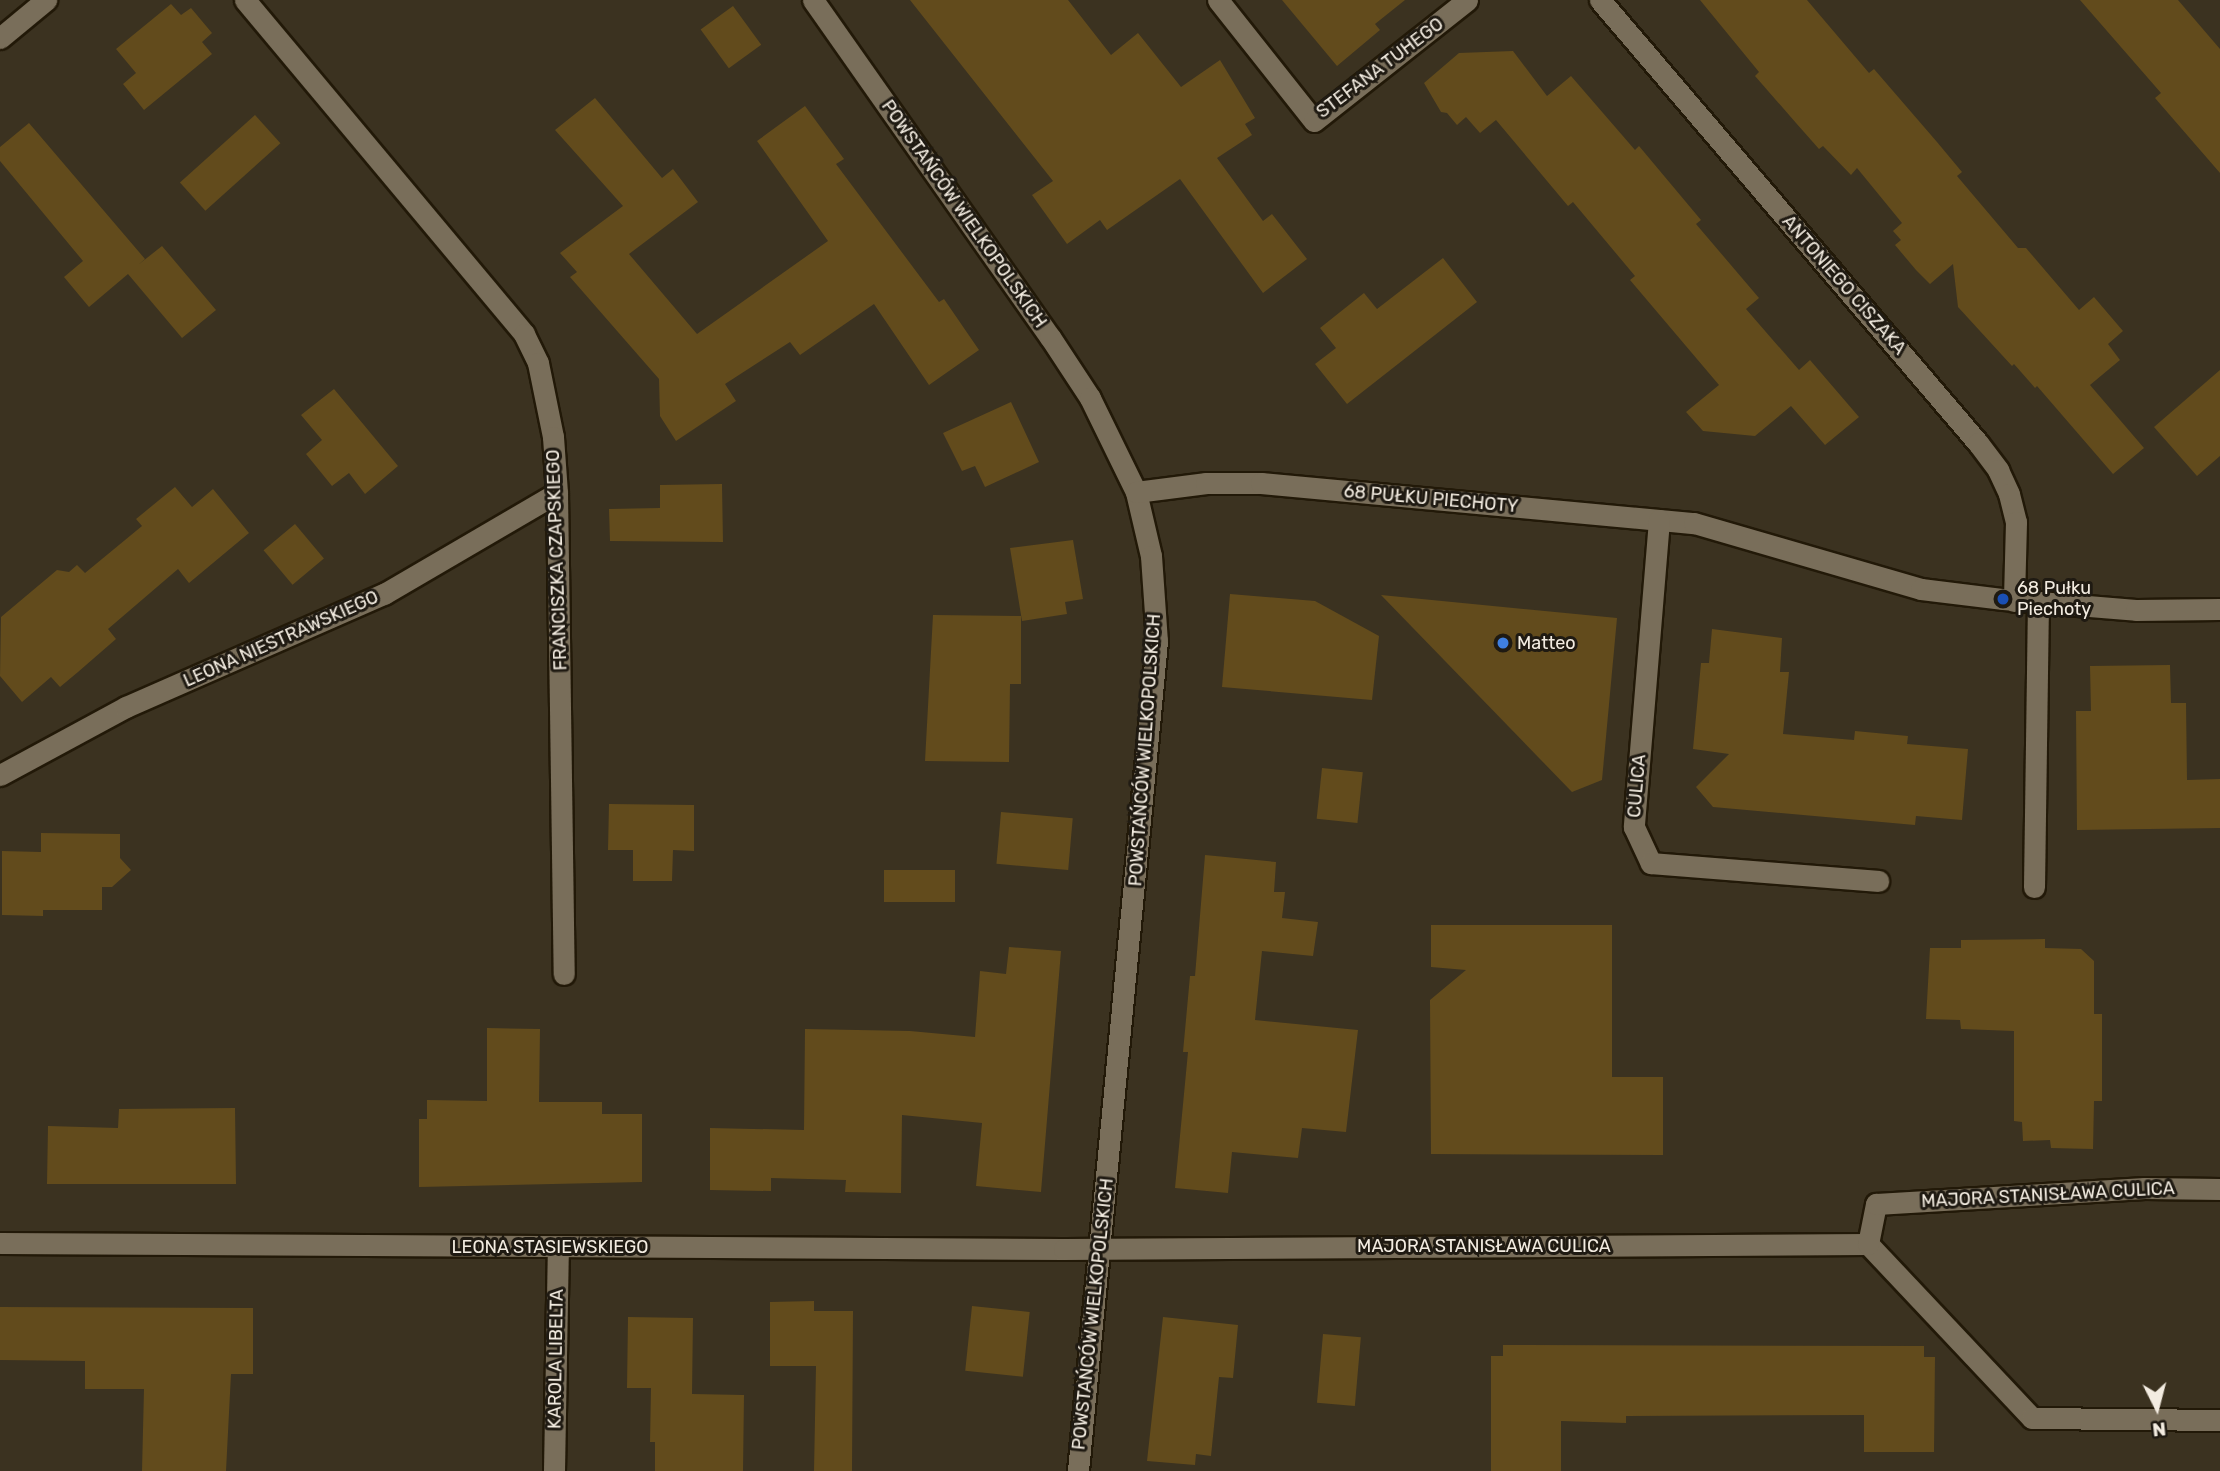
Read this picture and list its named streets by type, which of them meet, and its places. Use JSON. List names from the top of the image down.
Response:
{
  "streets": {
    "street": [
      "STEFANA TUHEGO",
      "POWSTAŃCÓW WIELKOPOLSKICH",
      "ANTONIEGO CISZAKA",
      "68 PUŁKU PIECHOTY",
      "FRANCISZKA CZAPSKIEGO",
      "LEONA NIESTRAWSKIEGO",
      "CULICA",
      "MAJORA STANISŁAWA CULICA",
      "LEONA STASIEWSKIEGO",
      "KAROLA LIBELTA"
    ]
  },
  "crossings": [
    ["POWSTAŃCÓW WIELKOPOLSKICH", "68 PUŁKU PIECHOTY"],
    ["POWSTAŃCÓW WIELKOPOLSKICH", "MAJORA STANISŁAWA CULICA"],
    ["POWSTAŃCÓW WIELKOPOLSKICH", "LEONA STASIEWSKIEGO"],
    ["ANTONIEGO CISZAKA", "68 PUŁKU PIECHOTY"],
    ["68 PUŁKU PIECHOTY", "CULICA"],
    ["FRANCISZKA CZAPSKIEGO", "LEONA NIESTRAWSKIEGO"],
    ["MAJORA STANISŁAWA CULICA", "LEONA STASIEWSKIEGO"],
    ["LEONA STASIEWSKIEGO", "KAROLA LIBELTA"]
  ],
  "places": ["68 Pułku Piechoty", "Matteo"],
  "north": "bottom"
}
